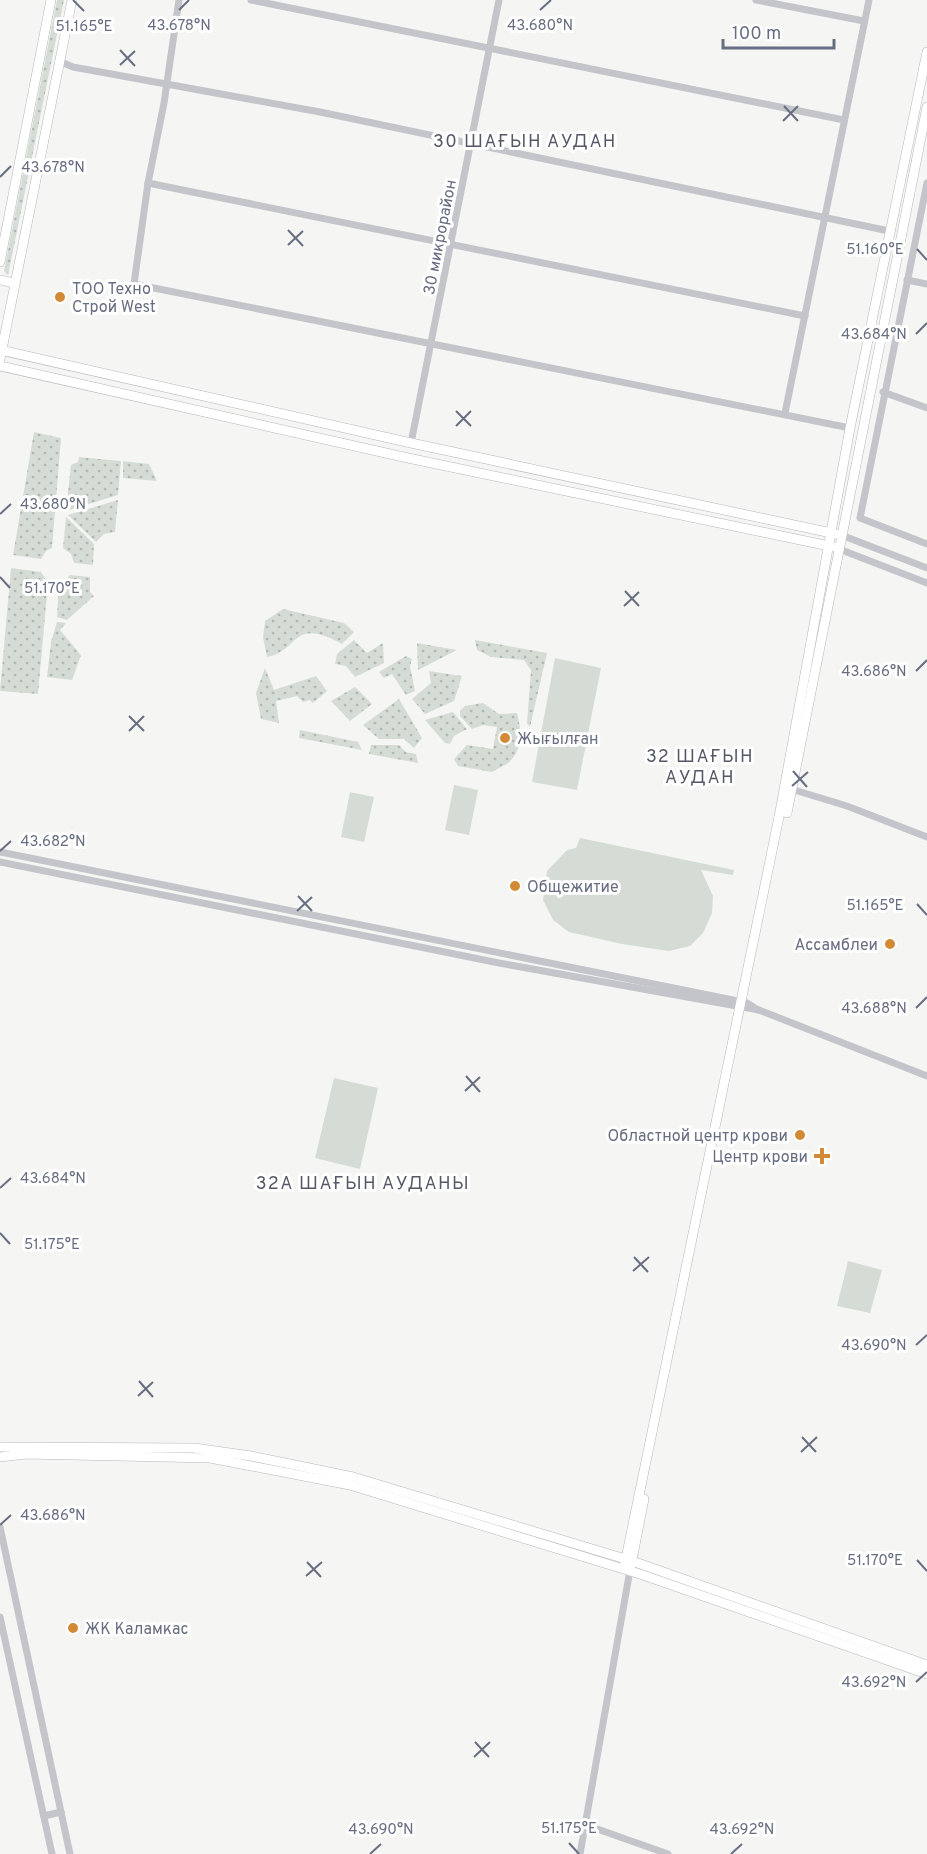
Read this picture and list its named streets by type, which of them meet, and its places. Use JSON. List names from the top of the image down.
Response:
{
  "streets": {
    "street": ["30 микрорайон"]
  },
  "districts": ["30 ШАҒЫН АУДАН", "32 ШАҒЫН АУДАН", "32А ШАҒЫН АУДАНЫ"],
  "places": {
    "other": [
      "ТОО Техно Строй West",
      "Жығылған",
      "Общежитие",
      "Ассамблеи",
      "Областной центр крови",
      "ЖК Каламкас"
    ],
    "health": ["Центр крови"]
  },
  "scale_bar": "100 m",
  "coordinates": [
    "43.678°N",
    "43.680°N",
    "51.165°E",
    "51.160°E",
    "43.684°N",
    "51.170°E",
    "43.686°N",
    "43.682°N",
    "43.688°N",
    "51.175°E",
    "43.690°N",
    "43.692°N"
  ]
}
